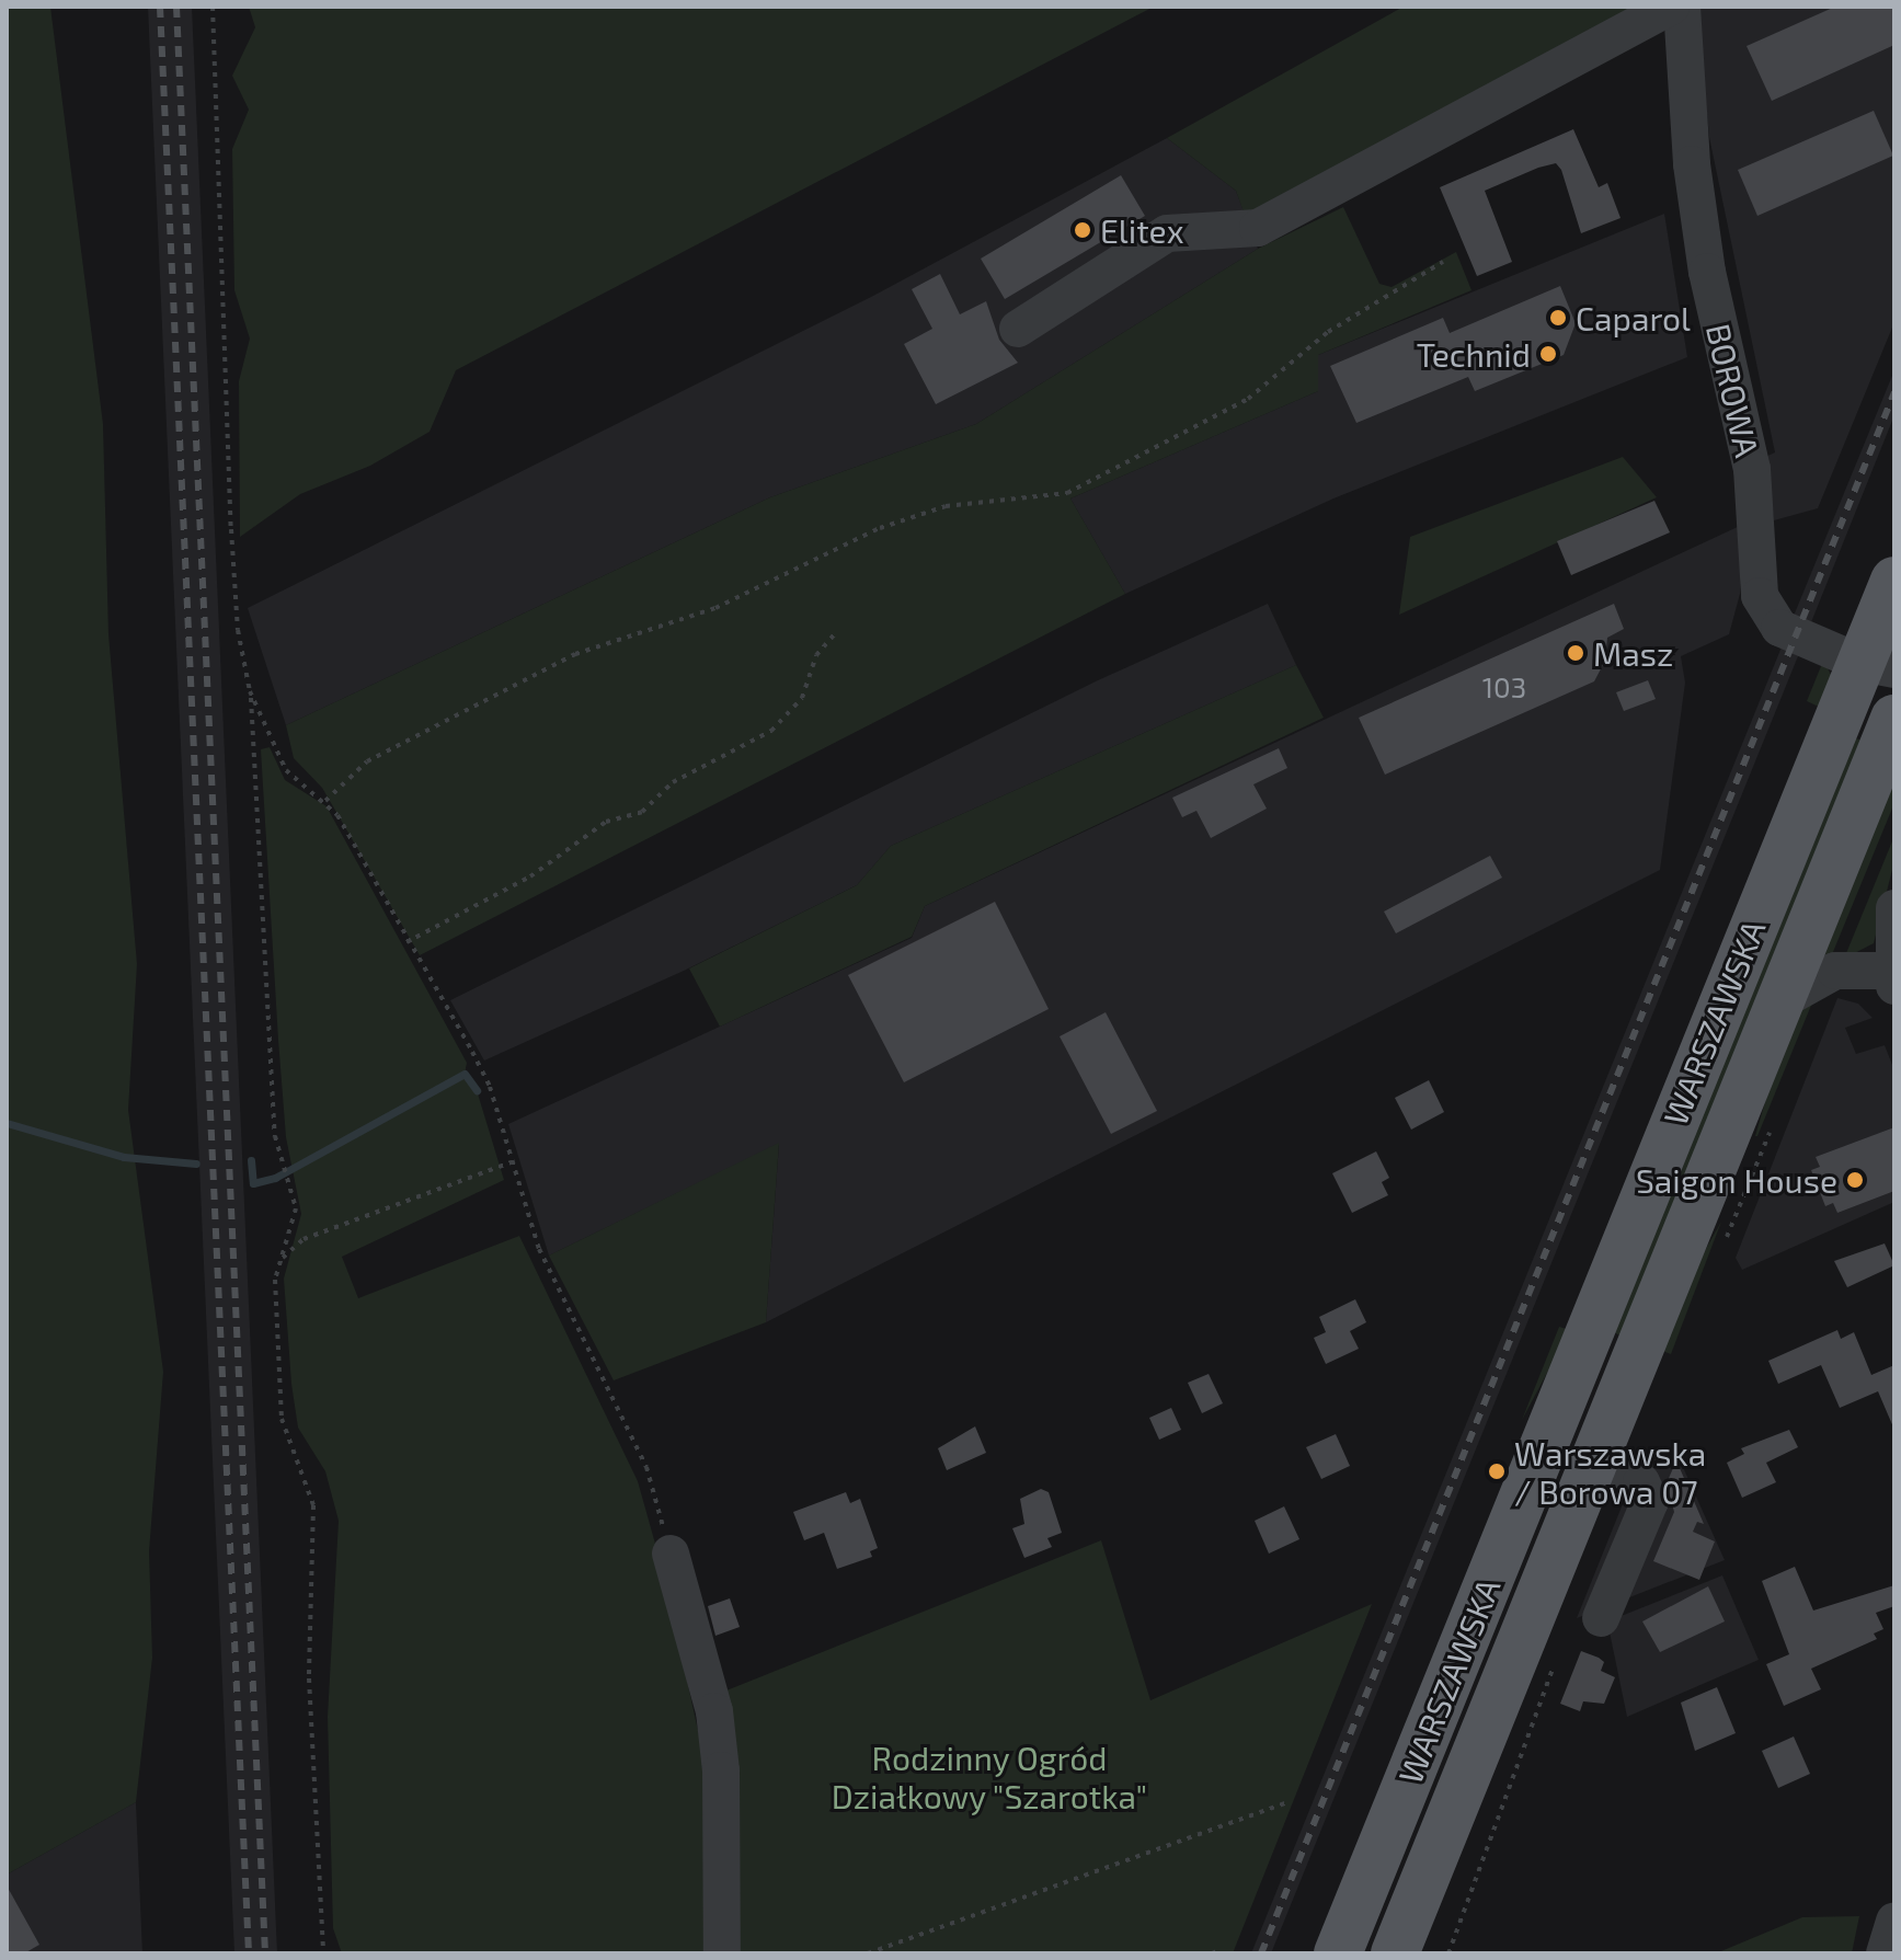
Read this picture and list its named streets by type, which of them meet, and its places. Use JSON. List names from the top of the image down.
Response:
{
  "streets": {
    "main road": ["WARSZAWSKA"],
    "street": ["BOROWA"]
  },
  "crossings": [
    ["BOROWA", "WARSZAWSKA"]
  ],
  "parks": ["Rodzinny Ogród Działkowy \"Szarotka\""],
  "places": [
    "Elitex",
    "Caparol",
    "Technid",
    "Masz",
    "Saigon House",
    "Warszawska / Borowa 07"
  ],
  "house_numbers": ["103"]
}
